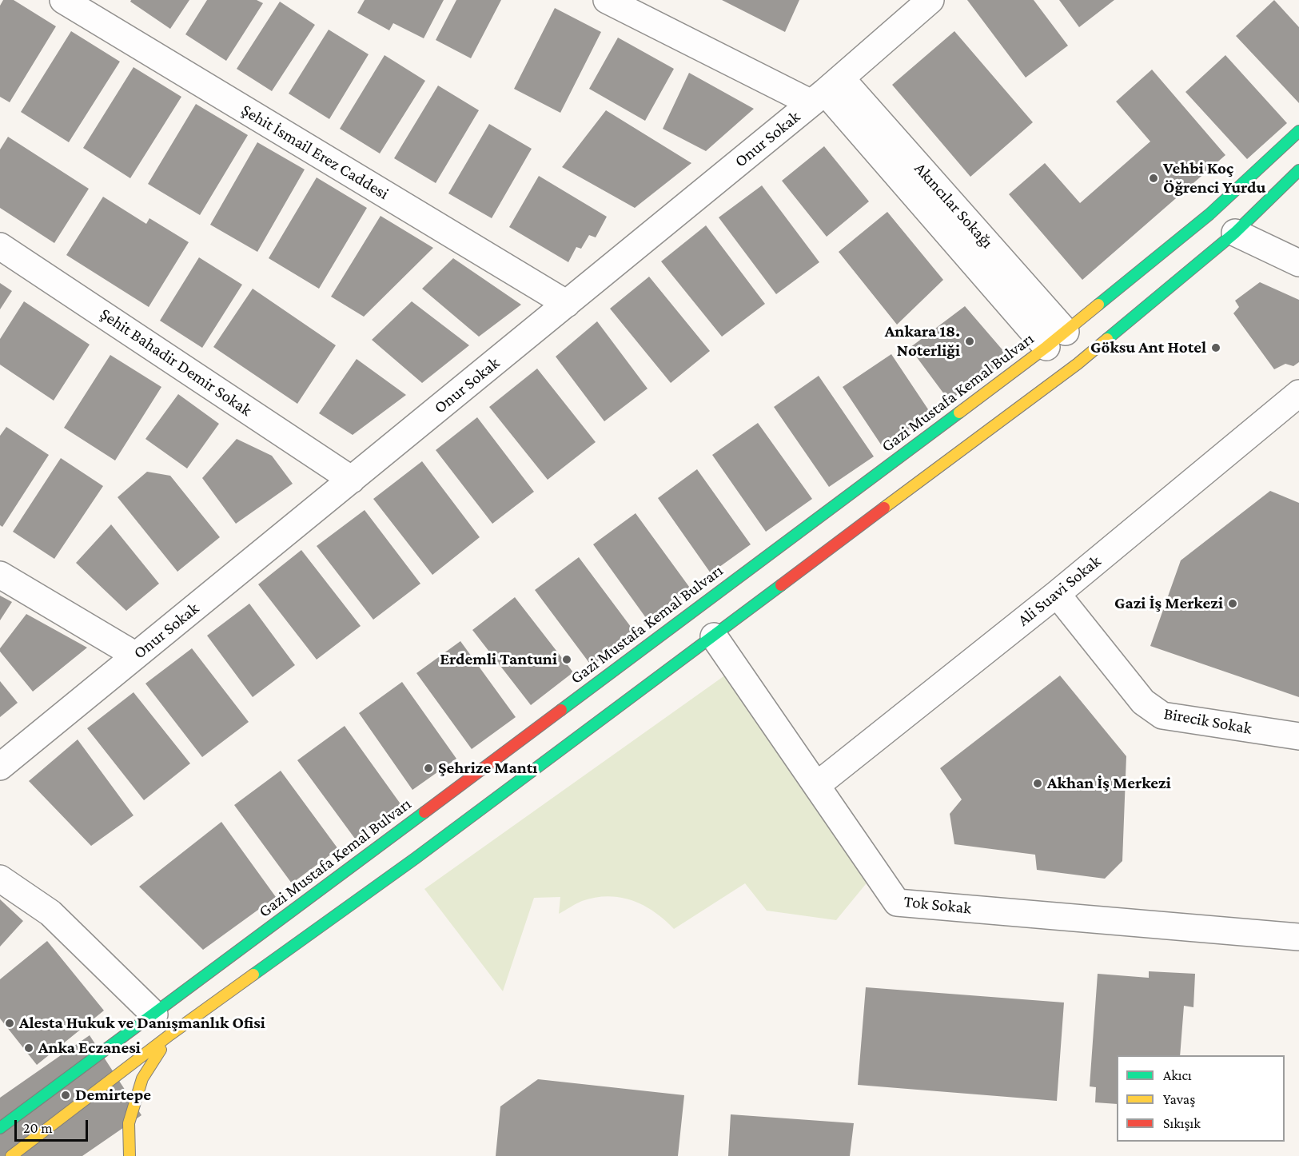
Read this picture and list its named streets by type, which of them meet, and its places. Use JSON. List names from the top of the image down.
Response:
{
  "streets": {
    "main road": ["Gazi Mustafa Kemal Bulvarı"],
    "street": [
      "Onur Sokak",
      "Şehit İsmail Erez Caddesi",
      "Akıncılar Sokağı",
      "Şehit Bahadir Demir Sokak",
      "Ali Suavi Sokak",
      "Birecik Sokak",
      "Tok Sokak"
    ]
  },
  "crossings": [
    ["Onur Sokak", "Şehit İsmail Erez Caddesi"],
    ["Onur Sokak", "Akıncılar Sokağı"],
    ["Onur Sokak", "Şehit Bahadir Demir Sokak"],
    ["Akıncılar Sokağı", "Gazi Mustafa Kemal Bulvarı"],
    ["Ali Suavi Sokak", "Birecik Sokak"],
    ["Ali Suavi Sokak", "Tok Sokak"]
  ],
  "places": [
    "Vehbi Koç Öğrenci Yurdu",
    "Ankara 18. Noterliği",
    "Göksu Ant Hotel",
    "Gazi İş Merkezi",
    "Erdemli Tantuni",
    "Şehrize Mantı",
    "Akhan İş Merkezi",
    "Alesta Hukuk ve Danışmanlık Ofisi",
    "Anka Eczanesi",
    "Demirtepe"
  ],
  "legend": ["Akıcı", "Yavaş", "Sıkışık"],
  "scale_bar": "20 m"
}
